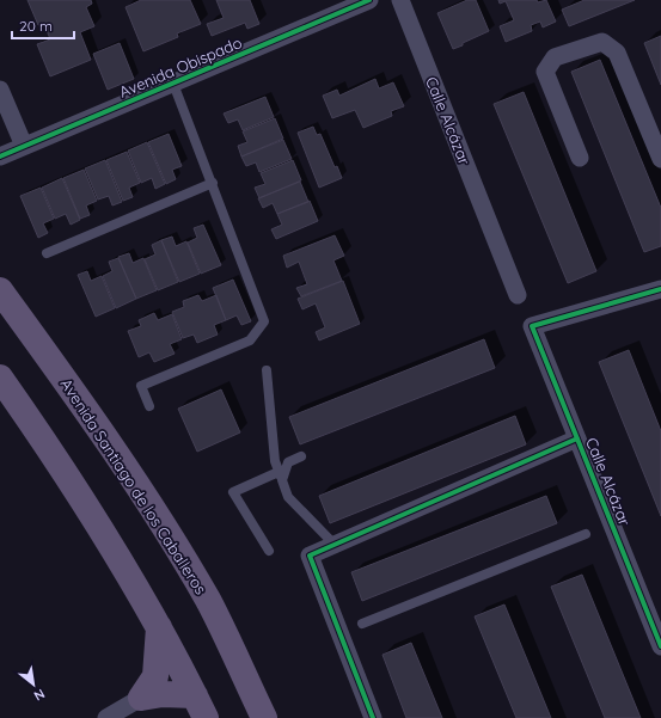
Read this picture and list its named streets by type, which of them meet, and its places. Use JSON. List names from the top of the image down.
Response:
{
  "streets": {
    "main road": ["Avenida Santiago de los Caballeros"],
    "street": ["Avenida Obispado", "Calle Alcázar"]
  },
  "scale_bar": "20 m",
  "north": "bottom right"
}
